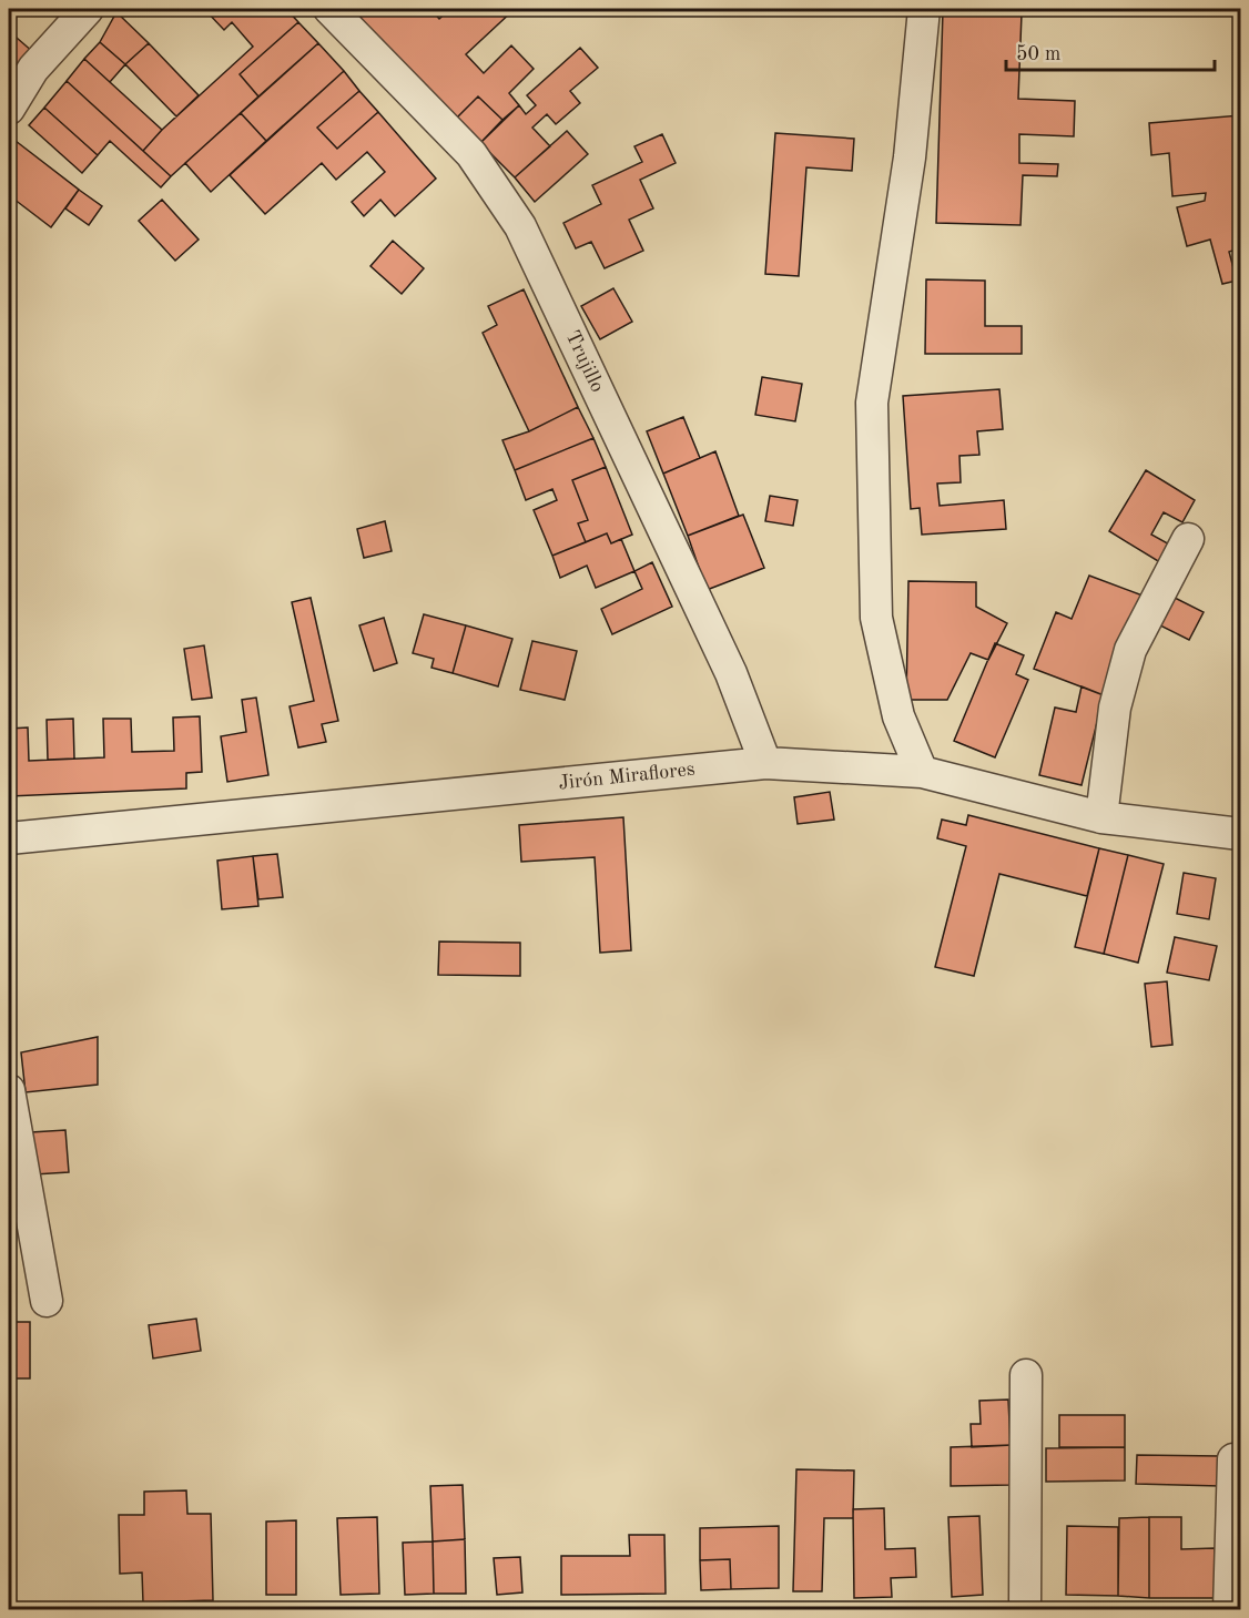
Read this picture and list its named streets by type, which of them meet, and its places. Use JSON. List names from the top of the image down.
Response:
{
  "streets": {
    "street": ["Trujillo", "Jirón Miraflores"]
  },
  "crossings": [
    ["Trujillo", "Jirón Miraflores"]
  ],
  "scale_bar": "50 m"
}
